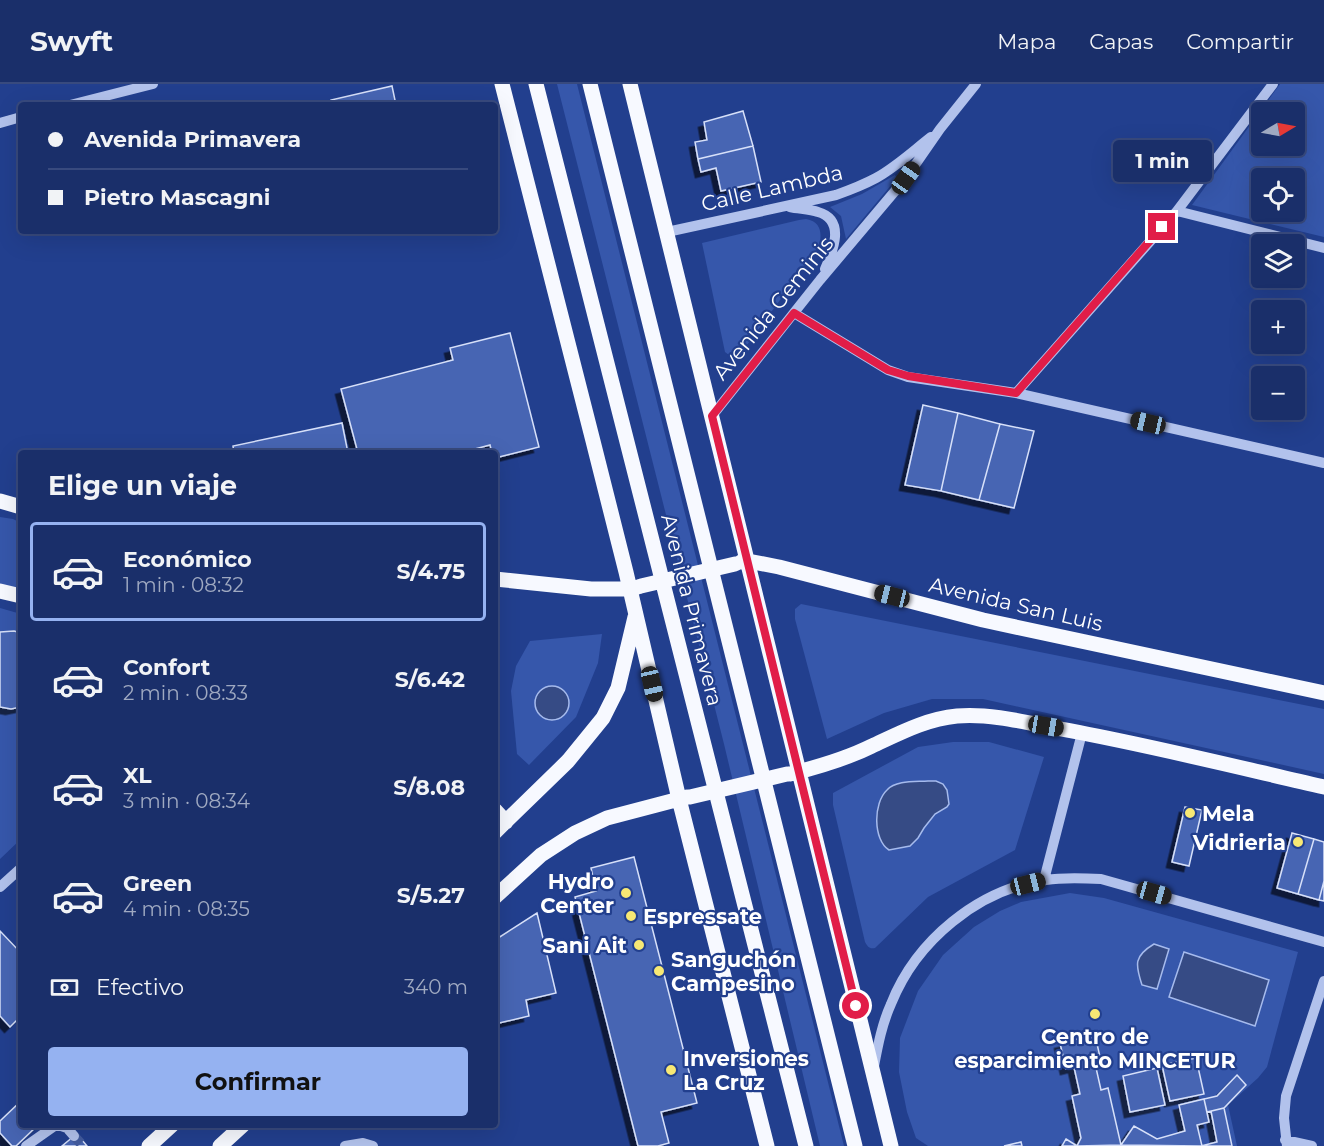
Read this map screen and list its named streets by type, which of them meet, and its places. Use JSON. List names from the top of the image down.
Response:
{
  "streets": {
    "main road": ["Avenida San Luis", "Avenida Primavera"],
    "street": ["Calle Lambda", "Avenida Geminis"]
  },
  "crossings": [
    ["Calle Lambda", "Avenida Geminis"]
  ],
  "places": [
    "Mela",
    "Vidrieria",
    "Hydro Center",
    "Espressate",
    "Sani Ait",
    "Sanguchón Campesino",
    "Centro de esparcimiento MINCETUR",
    "Inversiones La Cruz"
  ],
  "north": "right",
  "page": {
    "header": "Swyft",
    "nav": ["Mapa", "Capas", "Compartir"],
    "map_buttons": ["+", "−"],
    "banner": ["Avenida Primavera", "Pietro Mascagni"],
    "bubble": "1 min",
    "heading": "Elige un viaje",
    "list": [
      {
        "name": "Económico",
        "note": "1 min · 08:32",
        "value": "S/4.75"
      },
      {
        "name": "Confort",
        "note": "2 min · 08:33",
        "value": "S/6.42"
      },
      {
        "name": "XL",
        "note": "3 min · 08:34",
        "value": "S/8.08"
      },
      {
        "name": "Green",
        "note": "4 min · 08:35",
        "value": "S/5.27"
      }
    ],
    "pay": ["Efectivo", "340 m"],
    "buttons": "Confirmar"
  }
}
